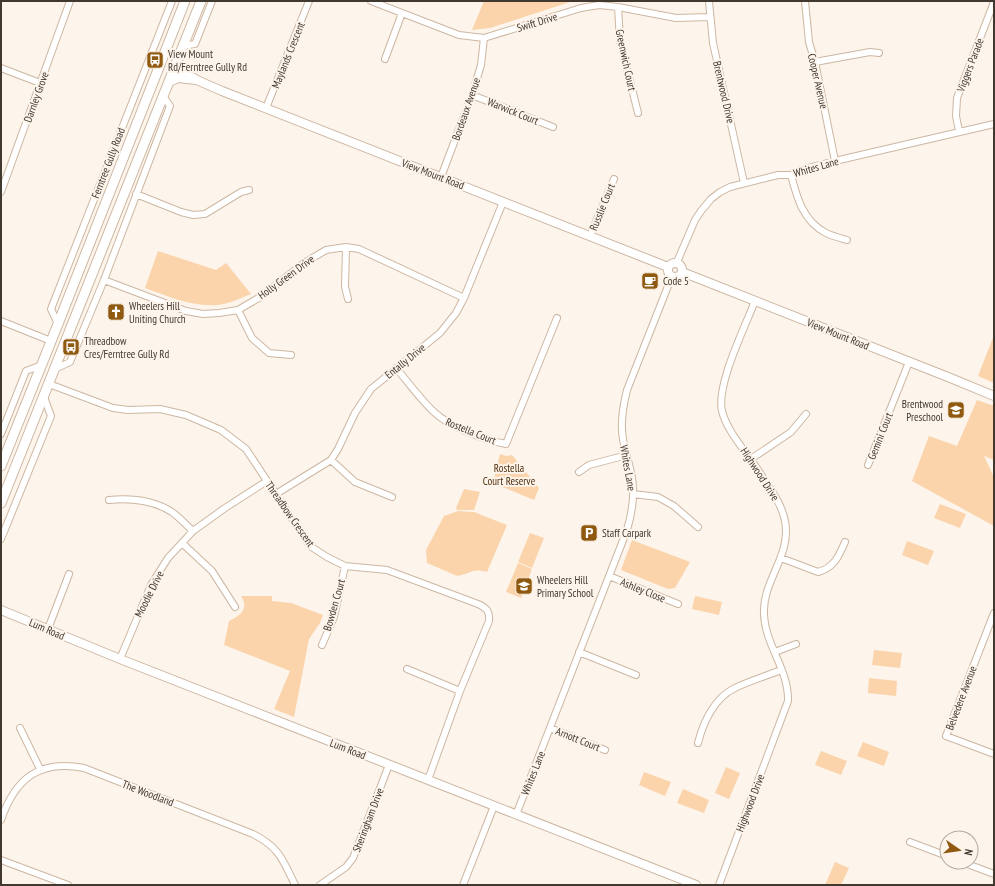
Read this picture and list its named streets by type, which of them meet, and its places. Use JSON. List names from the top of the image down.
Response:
{
  "streets": {
    "main road": ["Ferntree Gully Road"],
    "street": [
      "Swift Drive",
      "Maylands Crescent",
      "Greenwich Court",
      "Viggers Parade",
      "Cooper Avenue",
      "Brentwood Drive",
      "Darnley Grove",
      "Bordeaux Avenue",
      "Warwick Court",
      "Whites Lane",
      "View Mount Road",
      "Russlie Court",
      "Holly Green Drive",
      "Entally Drive",
      "Rostella Court",
      "Gemini Court",
      "Highwood Drive",
      "Threadbow Crescent",
      "Ashley Close",
      "Moodie Drive",
      "Bowden Court",
      "Lum Road",
      "Belvedere Avenue",
      "Arnott Court",
      "The Woodland",
      "Sheringham Drive"
    ]
  },
  "crossings": [
    ["Swift Drive", "Greenwich Court"],
    ["Swift Drive", "Brentwood Drive"],
    ["Swift Drive", "Bordeaux Avenue"],
    ["Maylands Crescent", "View Mount Road"],
    ["Viggers Parade", "Whites Lane"],
    ["Cooper Avenue", "Whites Lane"],
    ["Brentwood Drive", "Whites Lane"],
    ["Bordeaux Avenue", "Warwick Court"],
    ["Bordeaux Avenue", "View Mount Road"],
    ["Whites Lane", "View Mount Road"],
    ["Whites Lane", "Ashley Close"],
    ["Whites Lane", "Lum Road"],
    ["Whites Lane", "Arnott Court"],
    ["View Mount Road", "Russlie Court"],
    ["View Mount Road", "Entally Drive"],
    ["View Mount Road", "Gemini Court"],
    ["View Mount Road", "Highwood Drive"],
    ["Holly Green Drive", "Entally Drive"],
    ["Entally Drive", "Rostella Court"],
    ["Entally Drive", "Threadbow Crescent"],
    ["Threadbow Crescent", "Moodie Drive"],
    ["Threadbow Crescent", "Bowden Court"],
    ["Threadbow Crescent", "Lum Road"],
    ["Moodie Drive", "Lum Road"],
    ["Lum Road", "Sheringham Drive"]
  ],
  "parks": ["Rostella Court Reserve"],
  "places": {
    "bus stop": ["View Mount Rd/Ferntree Gully Rd", "Threadbow Cres/Ferntree Gully Rd"],
    "cafe": ["Code 5"],
    "church": ["Wheelers Hill Uniting Church"],
    "school or university": ["Brentwood Preschool", "Wheelers Hill Primary School"],
    "parking": ["Staff Carpark"]
  },
  "north": "right"
}
